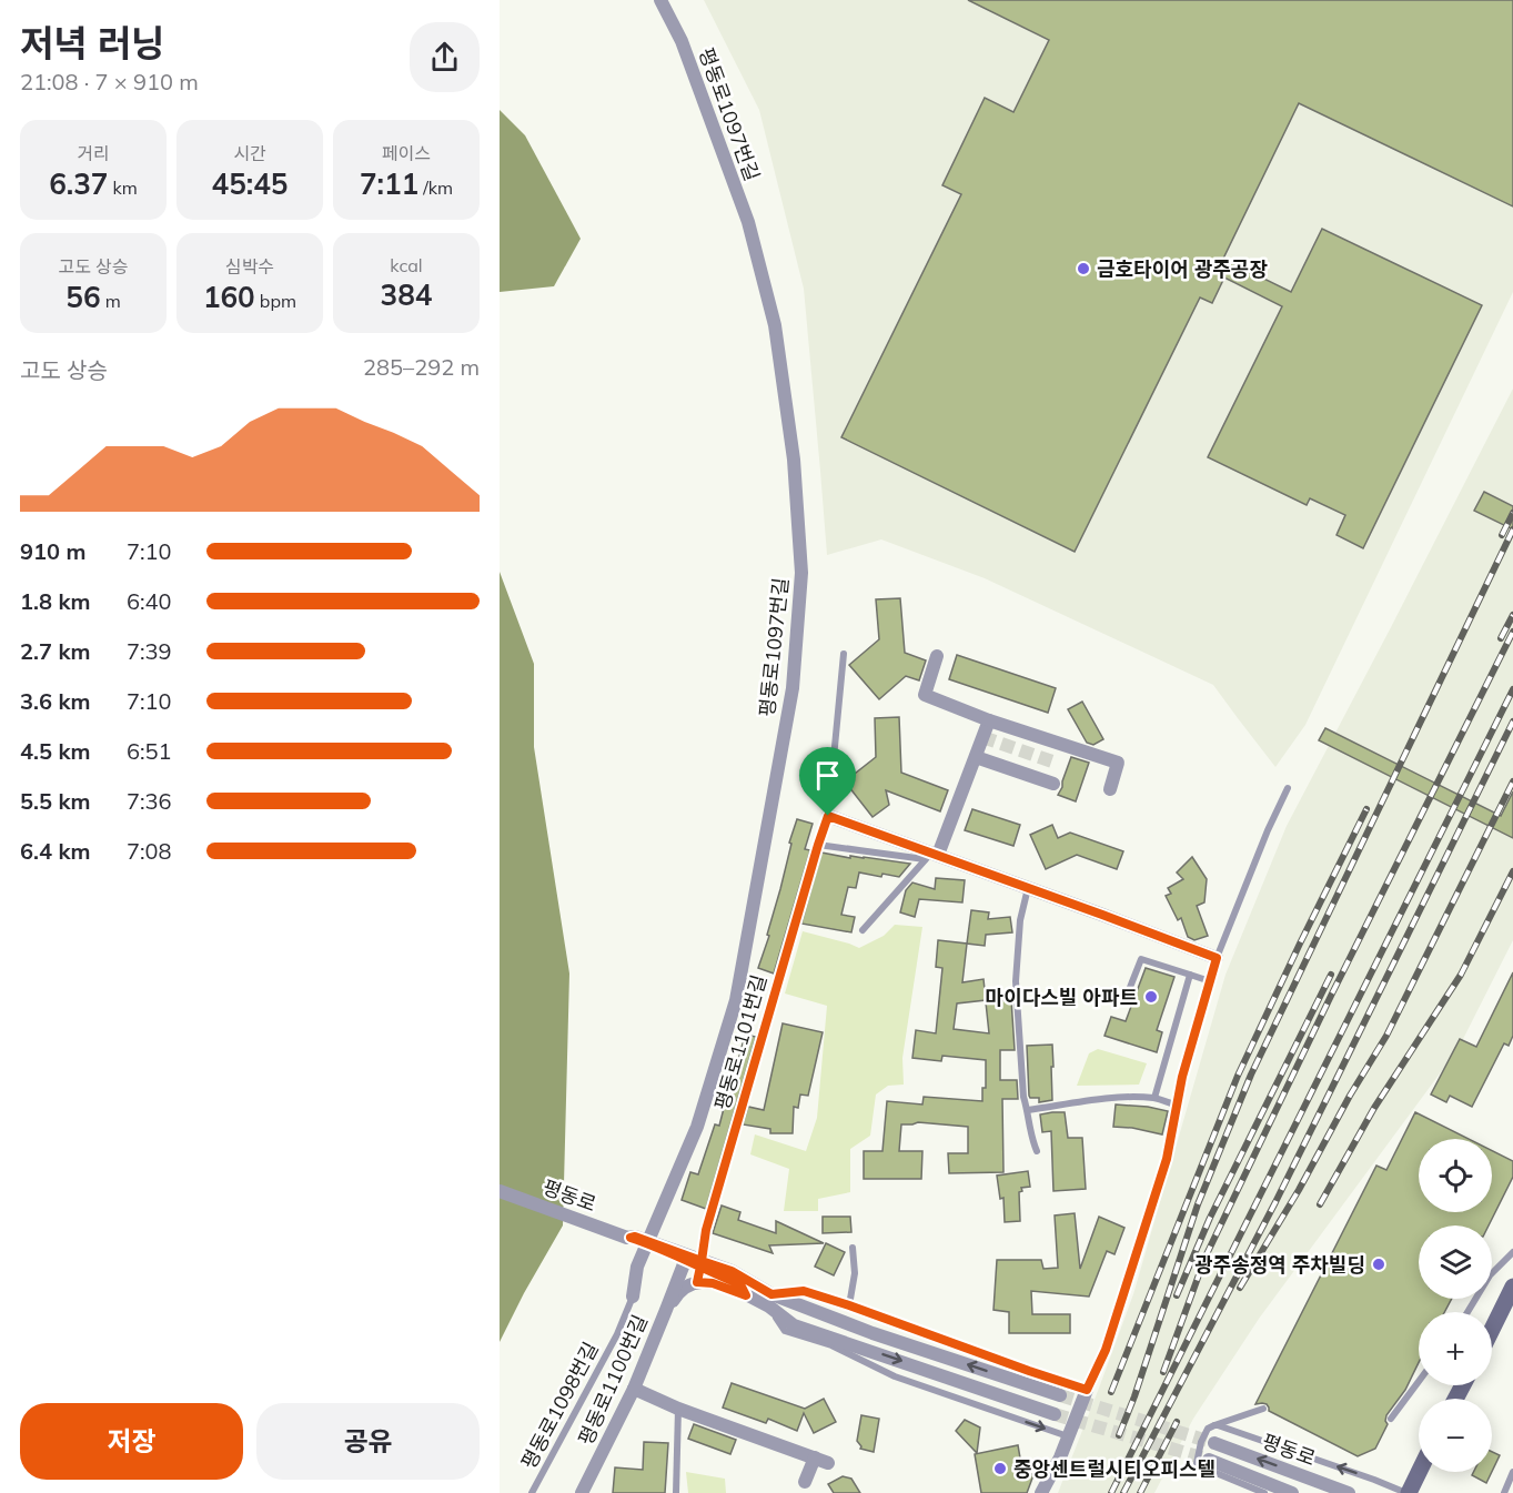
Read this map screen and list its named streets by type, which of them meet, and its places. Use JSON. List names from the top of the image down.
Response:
{
  "streets": {
    "street": ["평동로1097번길", "평동로", "평동로1100번길"],
    "lane": ["평동로1101번길", "평동로1098번길"]
  },
  "crossings": [
    ["평동로1097번길", "평동로"],
    ["평동로1097번길", "평동로1098번길"],
    ["평동로1101번길", "평동로"],
    ["평동로", "평동로1100번길"]
  ],
  "places": [
    "금호타이어 광주공장",
    "마이다스빌 아파트",
    "광주송정역 주차빌딩",
    "중앙센트럴시티오피스텔"
  ],
  "page": {
    "heading": ["저녁 러닝", "21:08 · 7 × 910 m"],
    "stats": [
      ["거리", "6.37 km"],
      ["시간", "45:45"],
      ["페이스", "7:11 /km"],
      ["고도 상승", "56 m"],
      ["심박수", "160 bpm"],
      ["kcal", "384"]
    ],
    "chart": ["고도 상승", "285–292 m"],
    "list": [
      {
        "name": "910 m",
        "note": "7:10"
      },
      {
        "name": "1.8 km",
        "note": "6:40"
      },
      {
        "name": "2.7 km",
        "note": "7:39"
      },
      {
        "name": "3.6 km",
        "note": "7:10"
      },
      {
        "name": "4.5 km",
        "note": "6:51"
      },
      {
        "name": "5.5 km",
        "note": "7:36"
      },
      {
        "name": "6.4 km",
        "note": "7:08"
      }
    ],
    "map_buttons": ["+", "−"],
    "buttons": ["저장", "공유"]
  }
}
